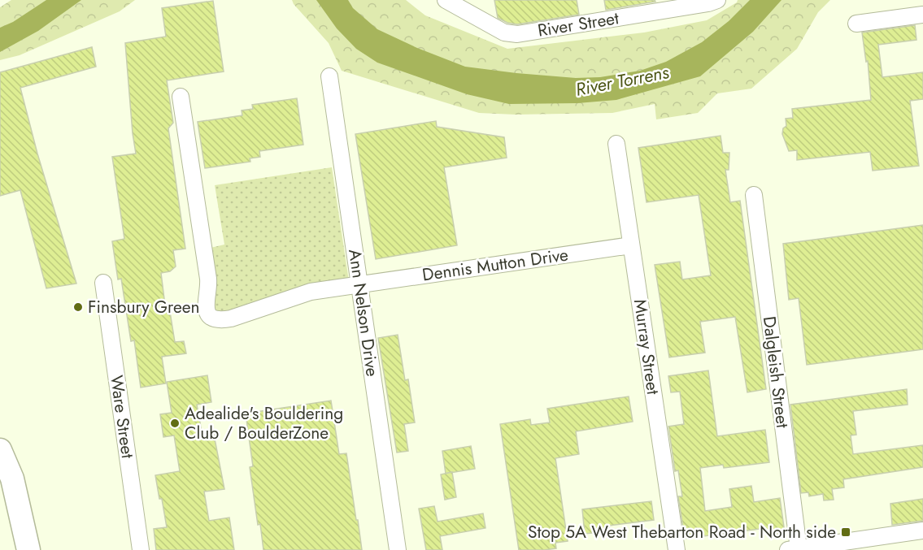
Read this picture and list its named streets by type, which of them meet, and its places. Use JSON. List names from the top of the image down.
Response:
{
  "streets": {
    "street": [
      "River Street",
      "Dennis Mutton Drive",
      "Ann Nelson Drive",
      "Murray Street",
      "Dalgleish Street",
      "Ware Street"
    ]
  },
  "crossings": [
    ["Dennis Mutton Drive", "Ann Nelson Drive"],
    ["Dennis Mutton Drive", "Murray Street"]
  ],
  "water": ["River Torrens"],
  "places": {
    "other": ["Finsbury Green", "Adealide's Bouldering Club / BoulderZone"],
    "transit": ["Stop 5A West Thebarton Road - North side"]
  }
}
